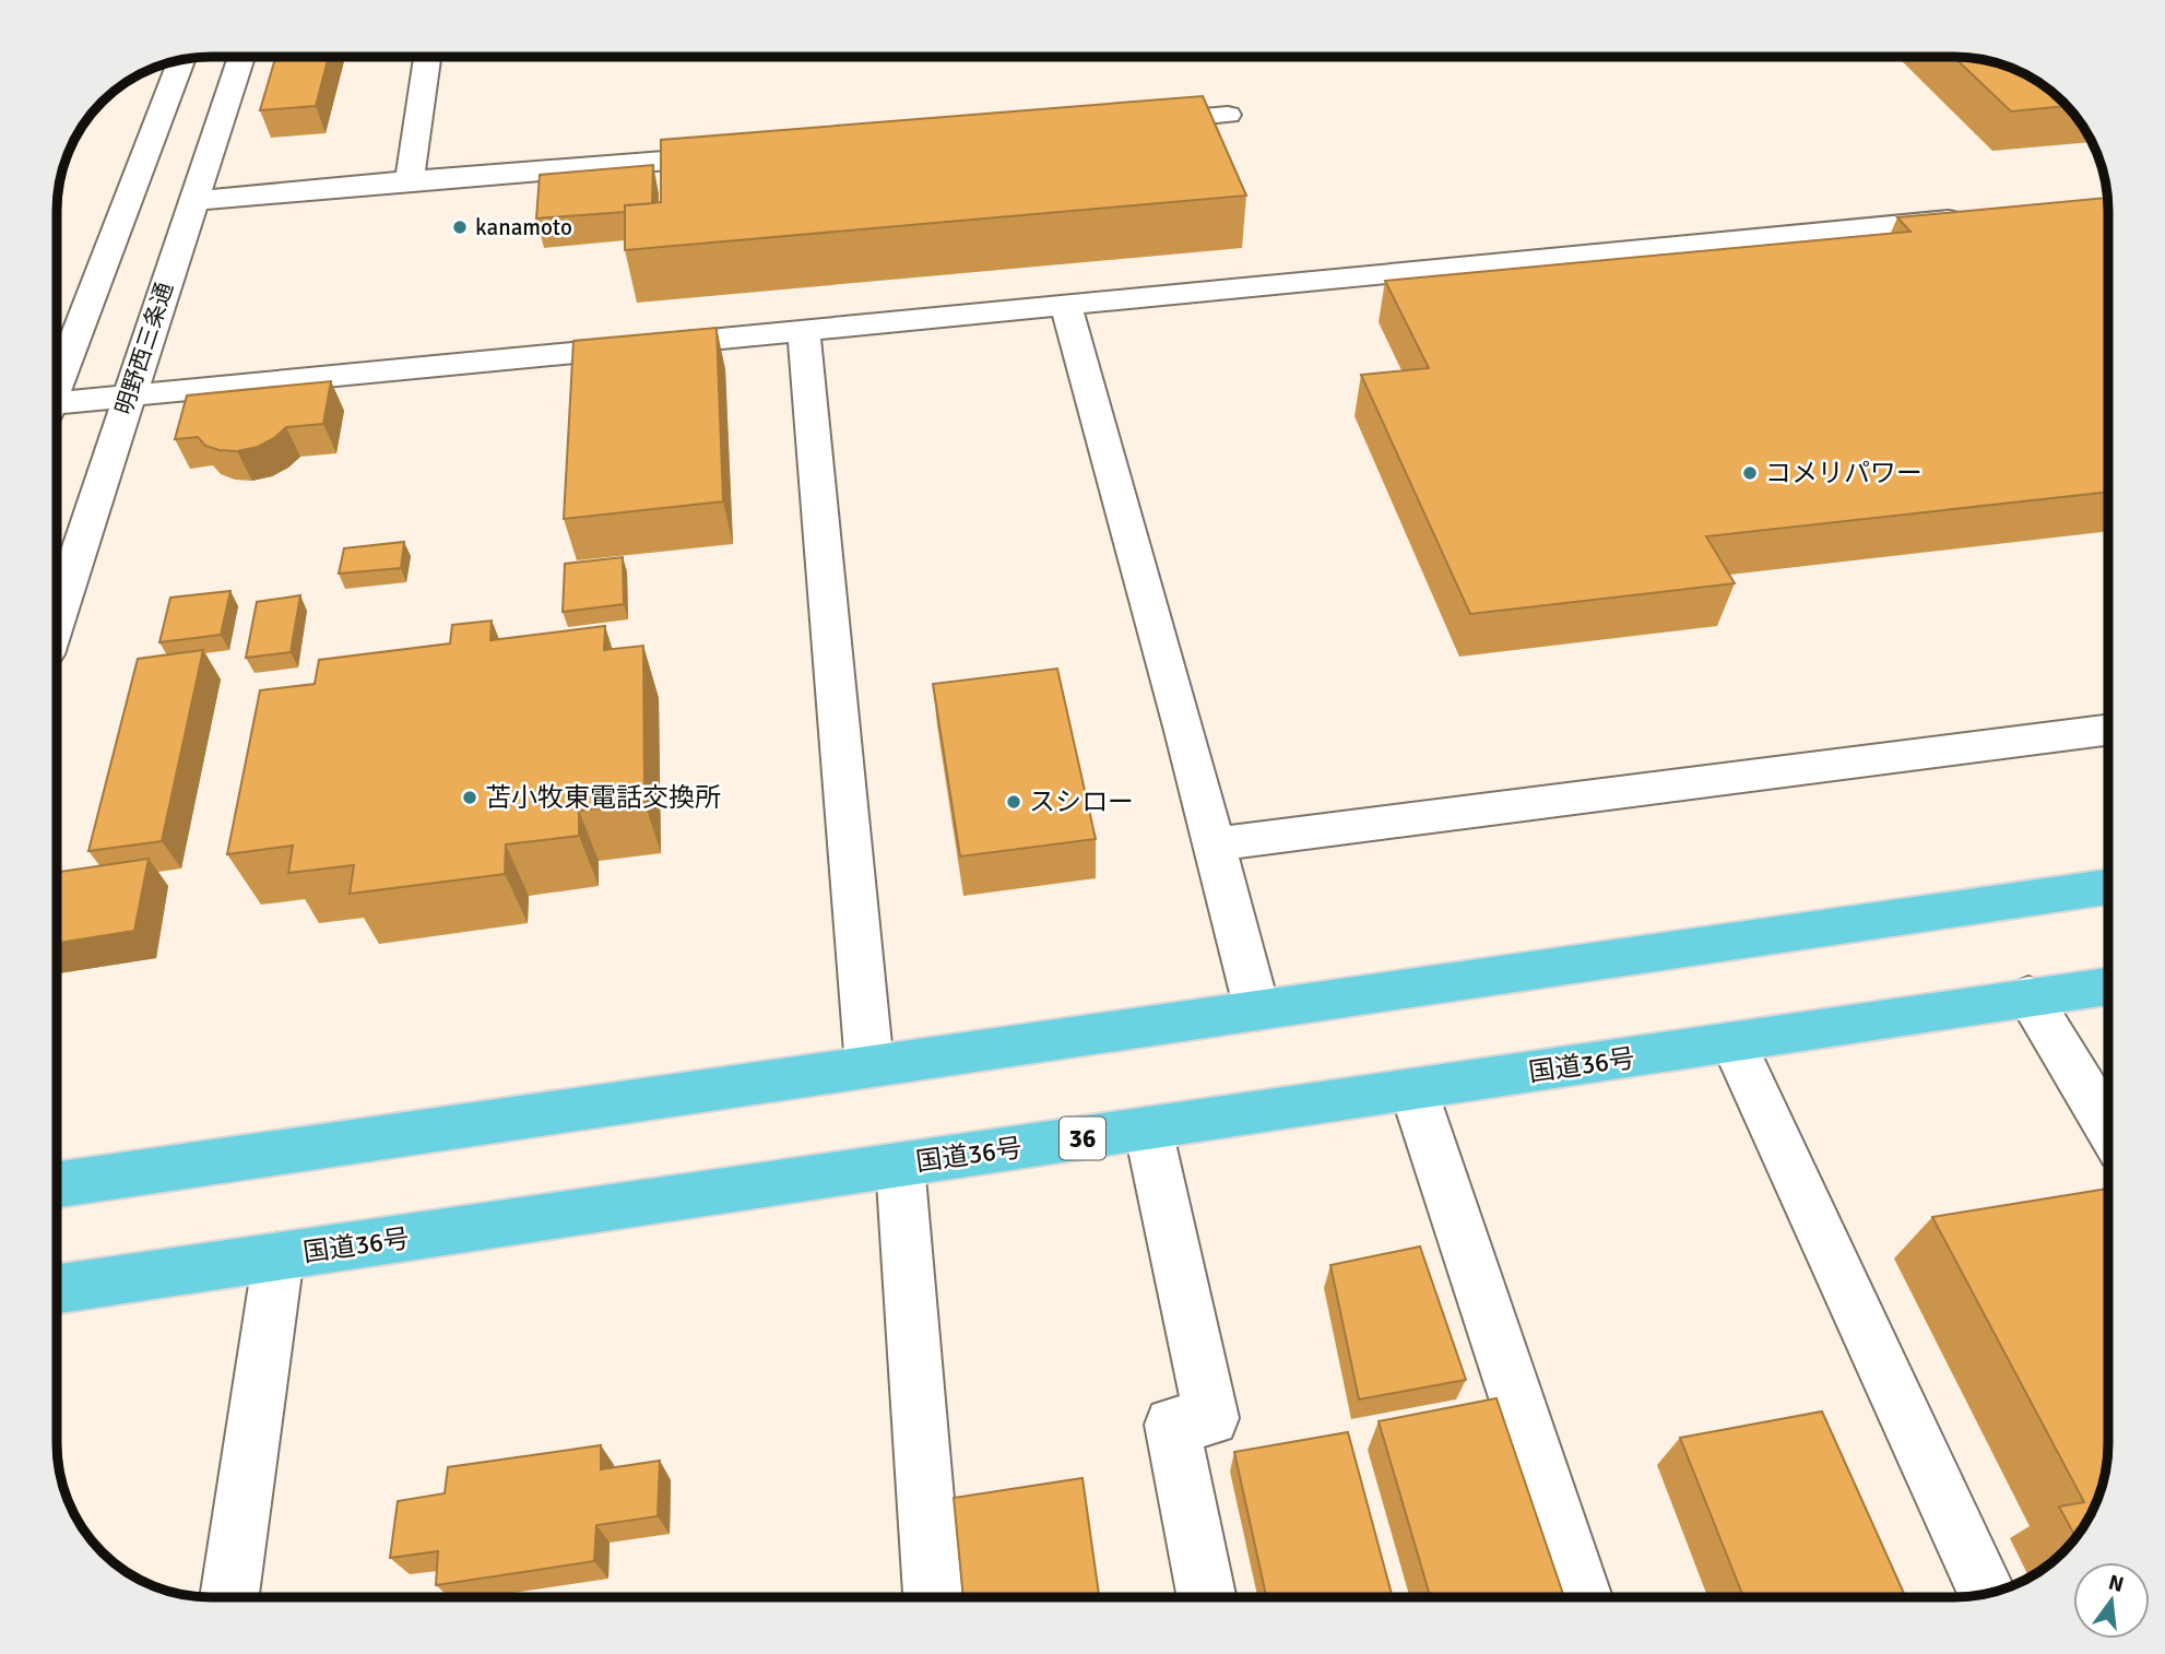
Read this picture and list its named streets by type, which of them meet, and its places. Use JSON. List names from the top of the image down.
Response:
{
  "streets": {
    "highway": ["国道36号", "36"],
    "street": ["明野西三条通"]
  },
  "places": [
    "kanamoto",
    "コメリパワー",
    "苫小牧東電話交換所",
    "スシロー"
  ],
  "north": "top"
}
